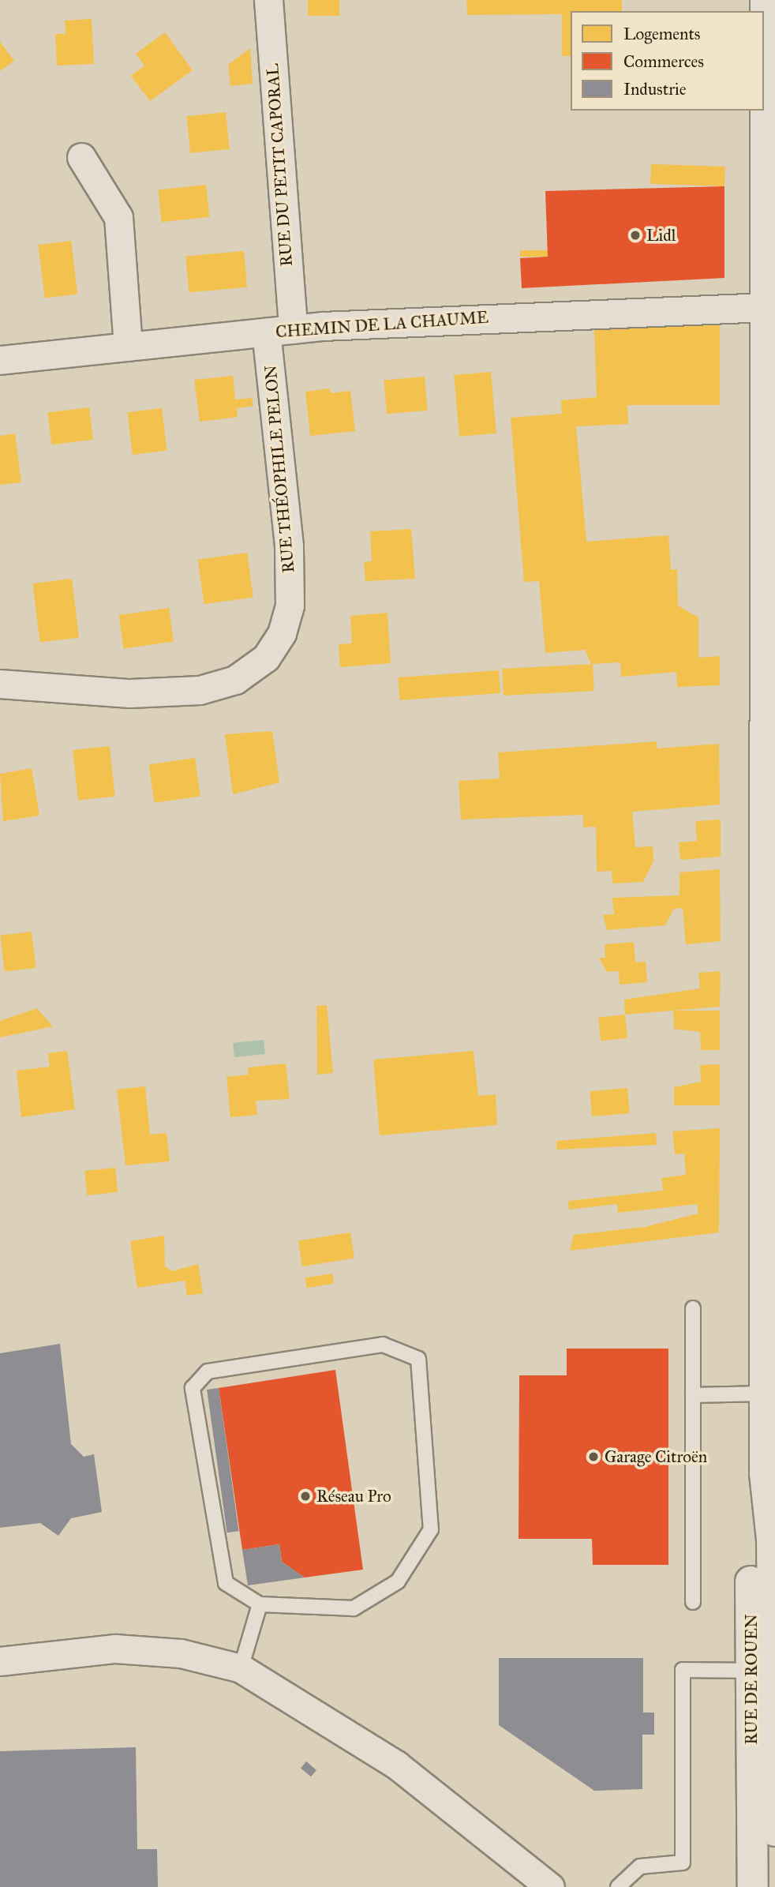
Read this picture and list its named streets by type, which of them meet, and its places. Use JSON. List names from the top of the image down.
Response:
{
  "streets": {
    "main road": ["RUE DE ROUEN"],
    "street": ["RUE DU PETIT CAPORAL", "CHEMIN DE LA CHAUME", "RUE THÉOPHILE PELON"]
  },
  "crossings": [
    ["RUE DU PETIT CAPORAL", "CHEMIN DE LA CHAUME"],
    ["CHEMIN DE LA CHAUME", "RUE THÉOPHILE PELON"],
    ["CHEMIN DE LA CHAUME", "RUE DE ROUEN"]
  ],
  "places": ["Lidl", "Garage Citroën", "Réseau Pro"],
  "legend": ["Logements", "Commerces", "Industrie"]
}
